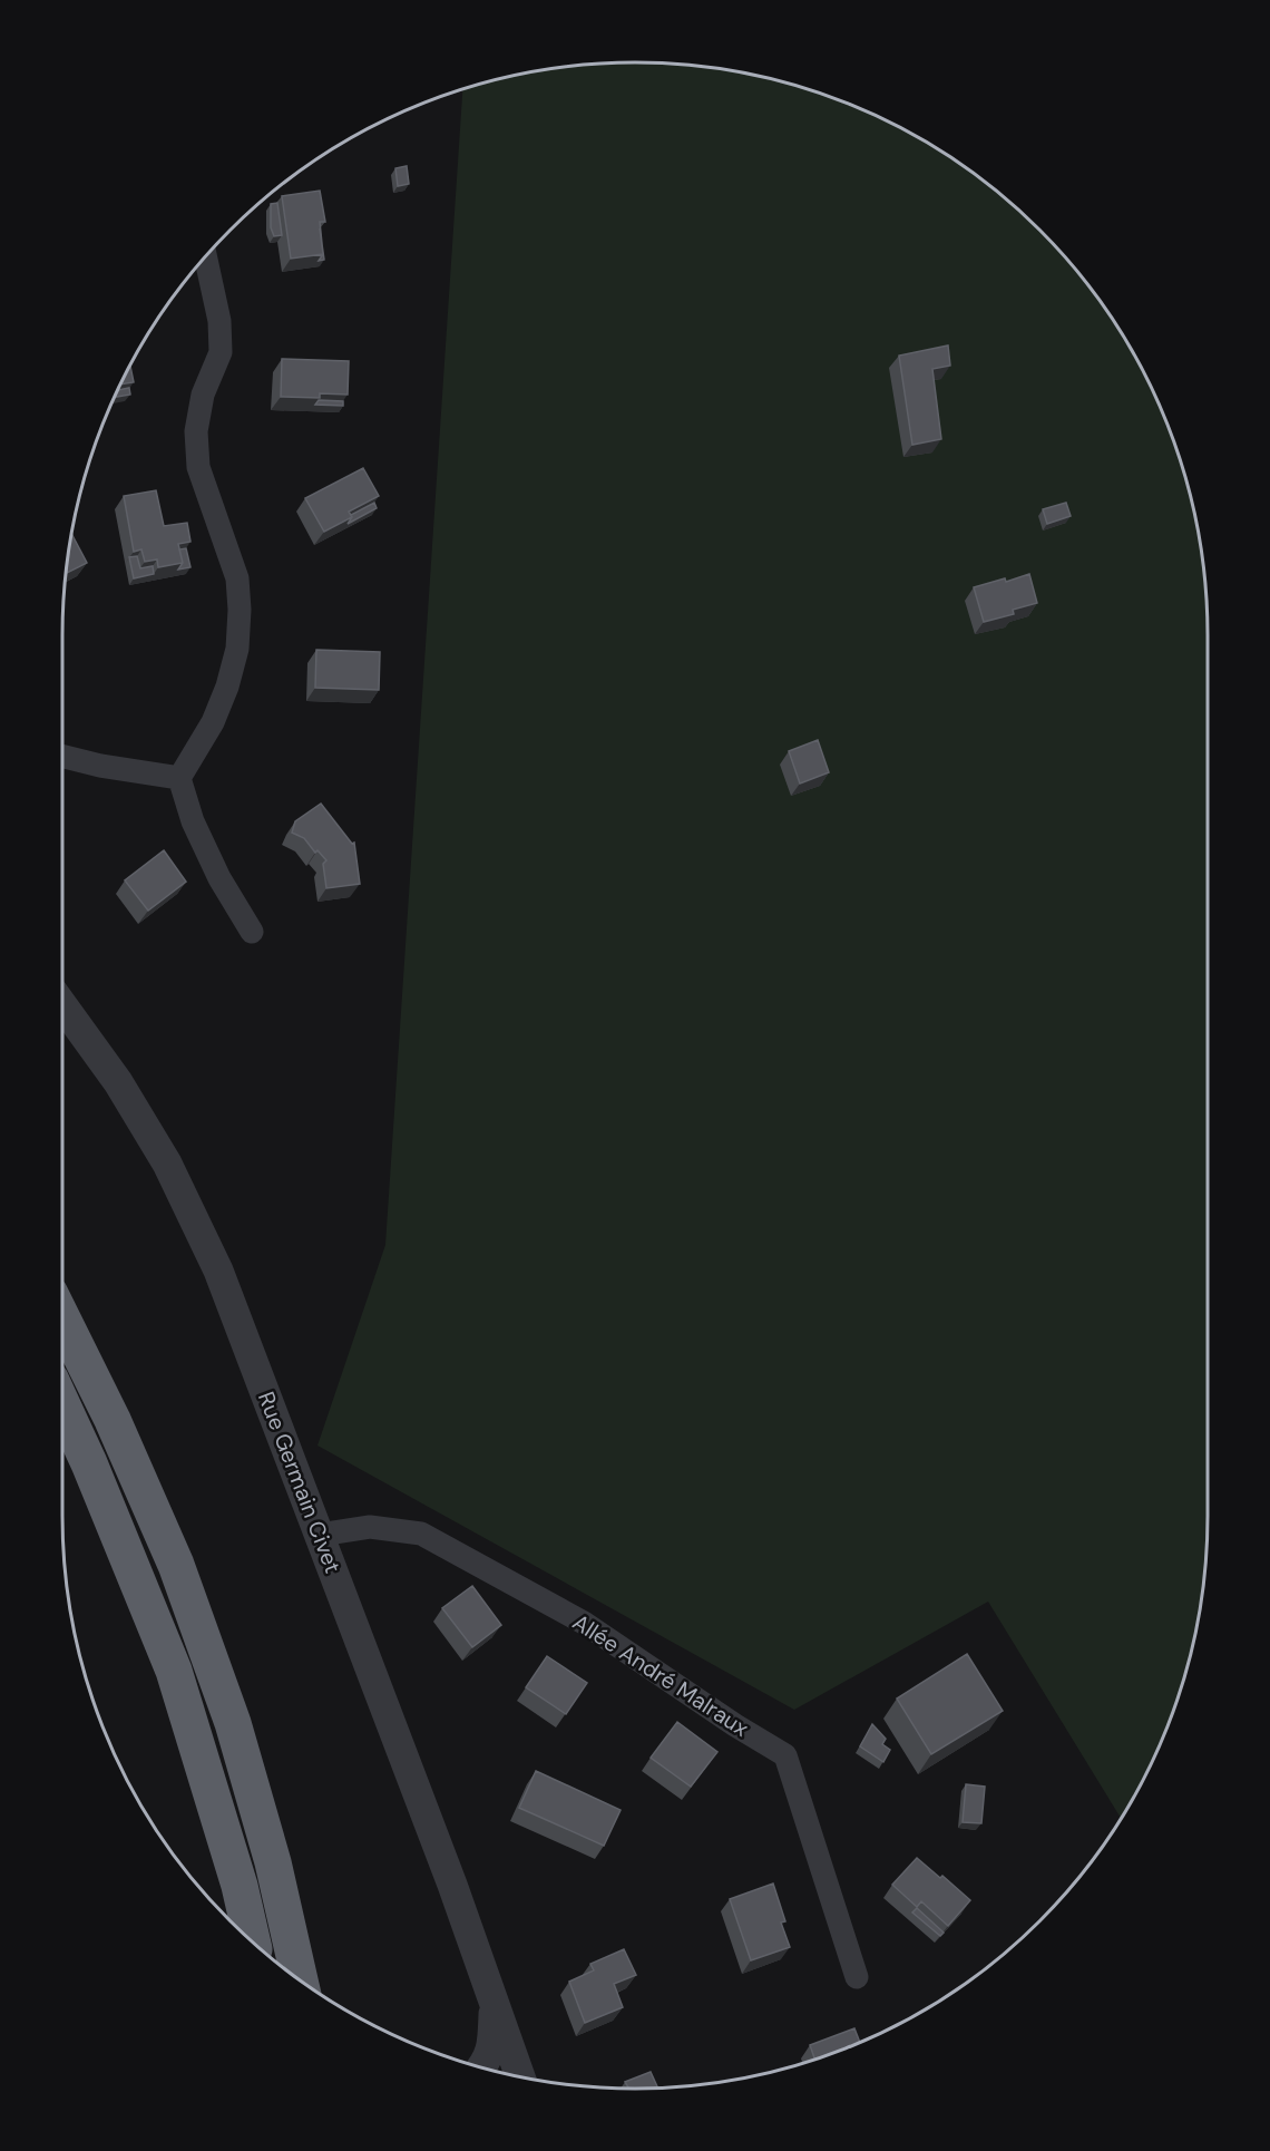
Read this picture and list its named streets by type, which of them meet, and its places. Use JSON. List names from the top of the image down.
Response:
{
  "streets": {
    "street": ["Rue Germain Civet", "Allée André Malraux"]
  },
  "crossings": [
    ["Rue Germain Civet", "Allée André Malraux"]
  ]
}
